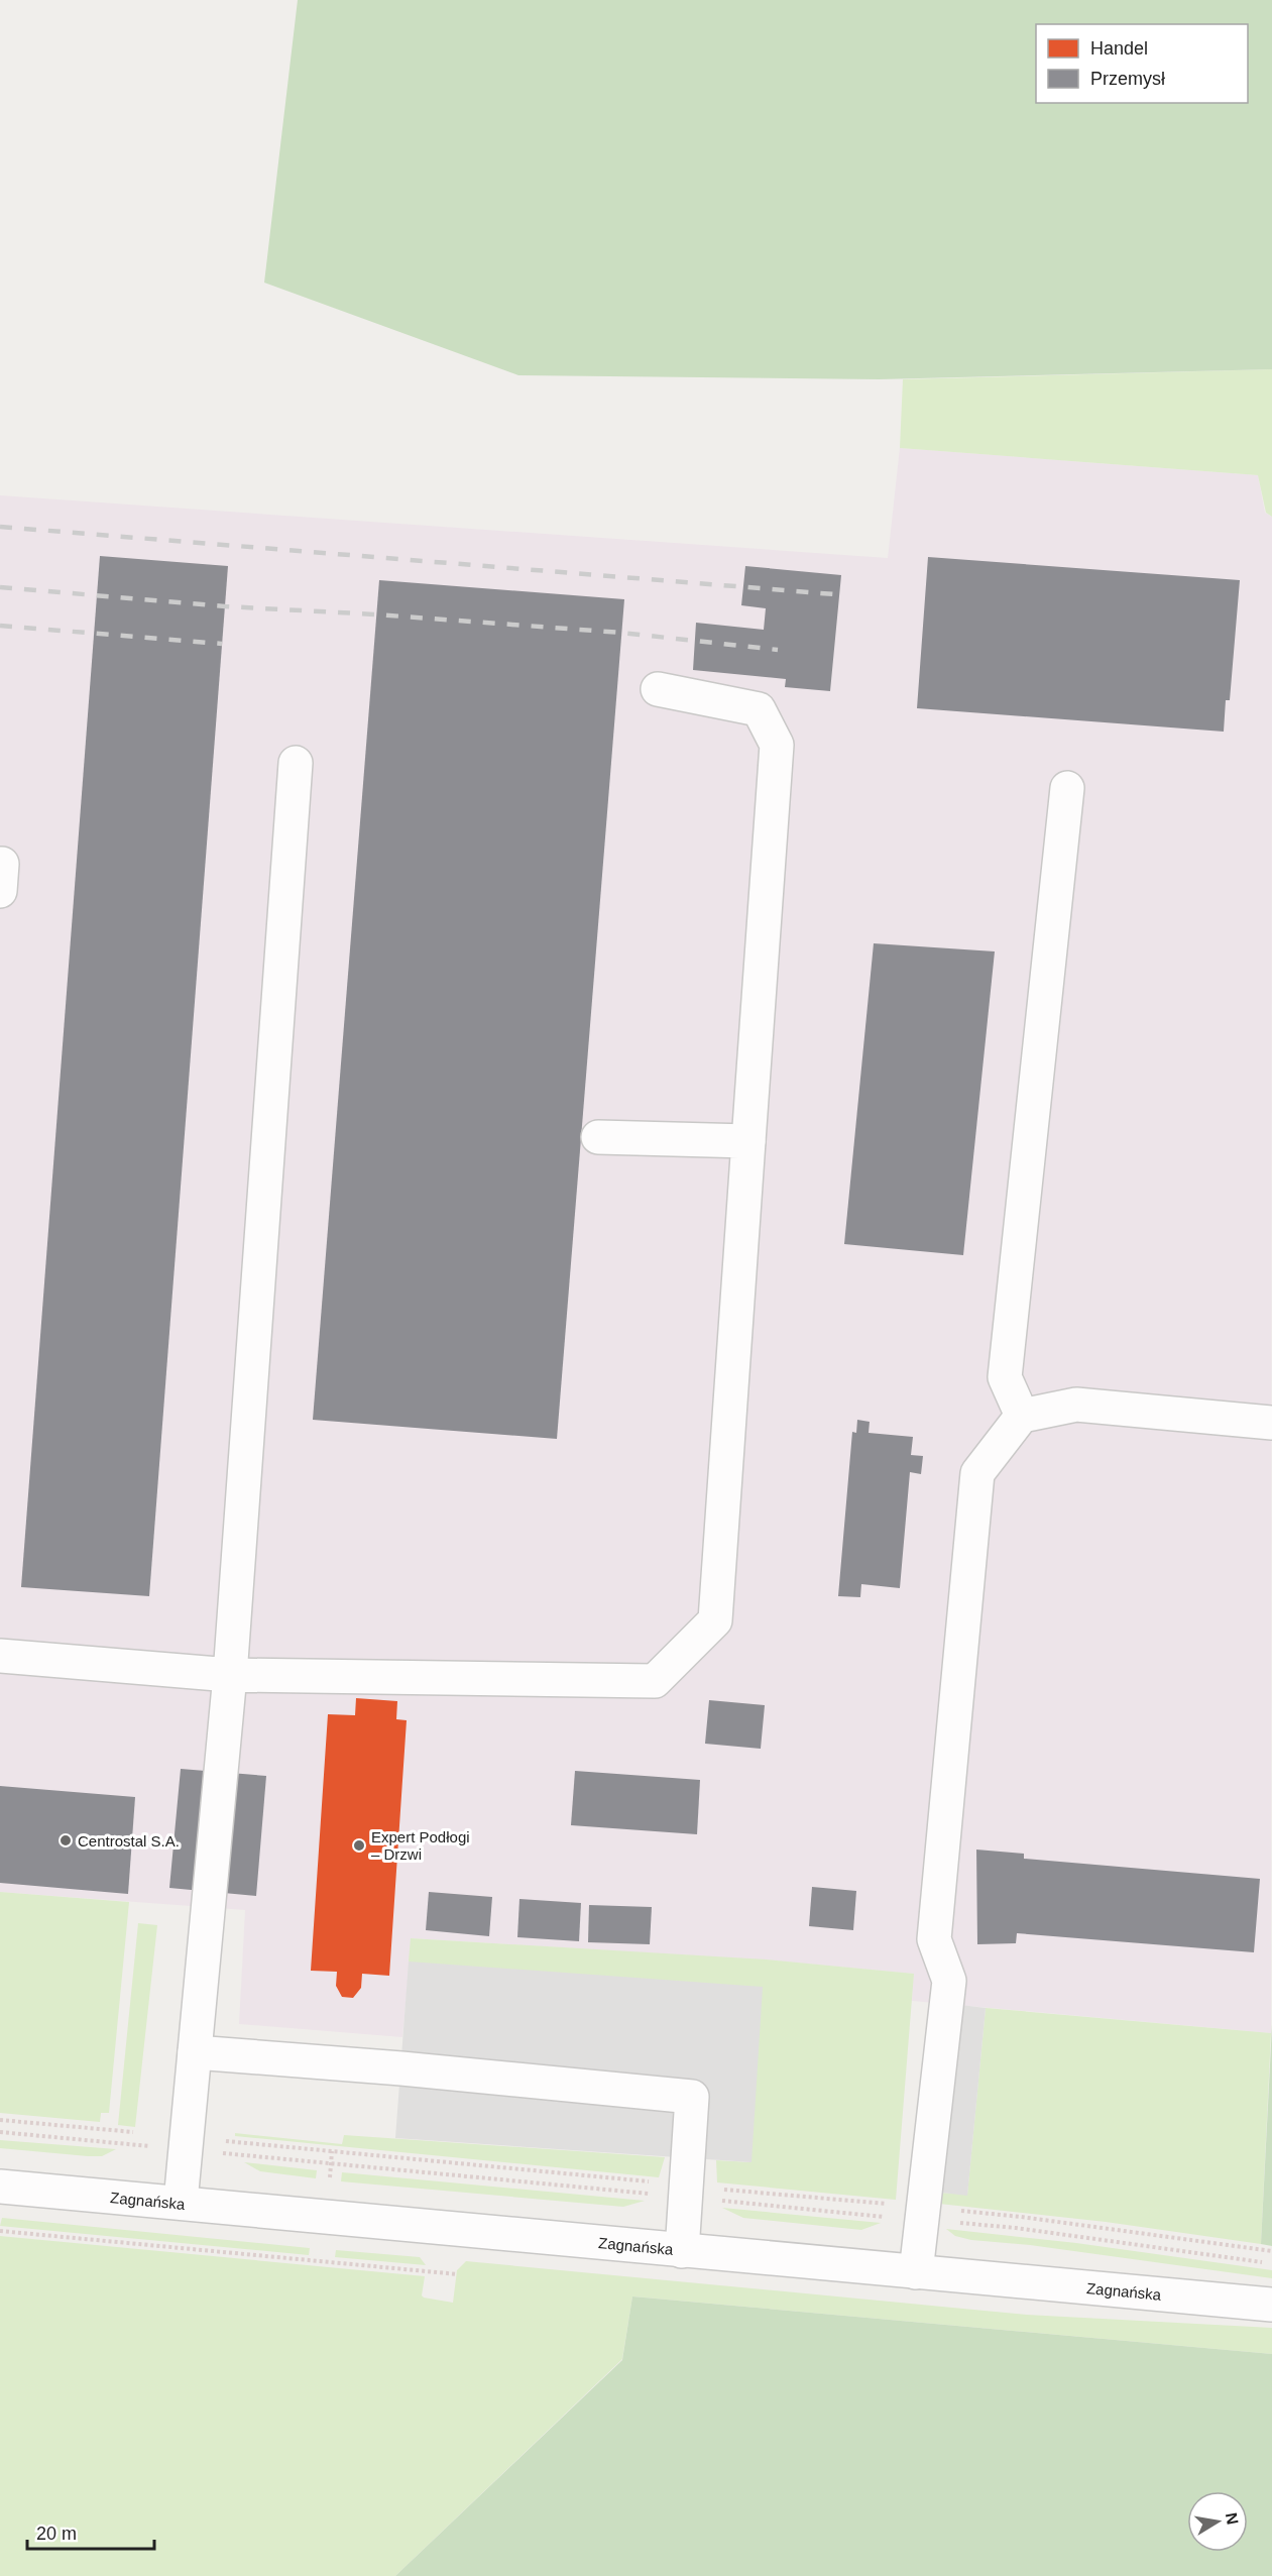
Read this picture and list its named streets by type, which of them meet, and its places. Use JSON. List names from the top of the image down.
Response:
{
  "streets": {
    "street": ["Zagnańska"]
  },
  "places": ["Centrostal S.A.", "Expert Podłogi – Drzwi"],
  "legend": ["Handel", "Przemysł"],
  "scale_bar": "20 m",
  "north": "right"
}
